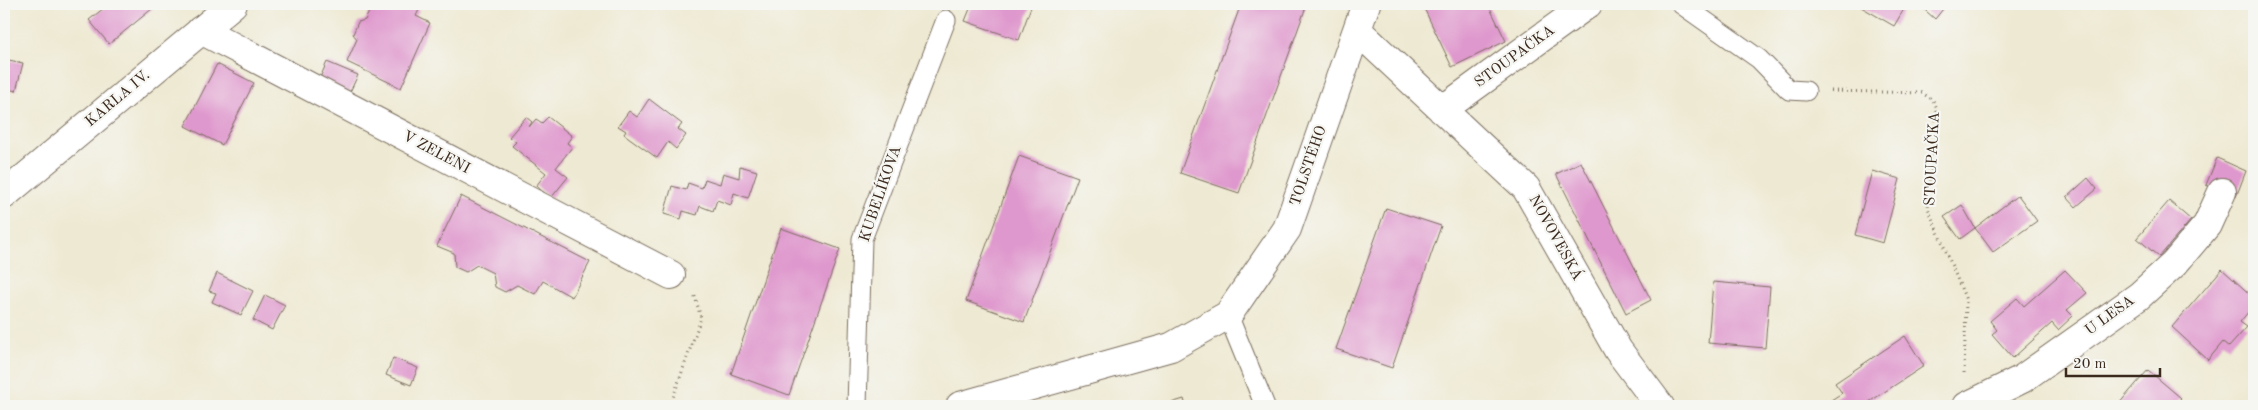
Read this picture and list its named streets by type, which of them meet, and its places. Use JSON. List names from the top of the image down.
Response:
{
  "streets": {
    "street": [
      "STOUPAČKA",
      "KARLA IV.",
      "V ZELENI",
      "TOLSTÉHO",
      "NOVOVESKÁ",
      "U LESA"
    ],
    "lane": ["KUBELÍKOVA"]
  },
  "crossings": [
    ["STOUPAČKA", "NOVOVESKÁ"],
    ["KARLA IV.", "V ZELENI"],
    ["TOLSTÉHO", "NOVOVESKÁ"]
  ],
  "scale_bar": "20 m"
}
